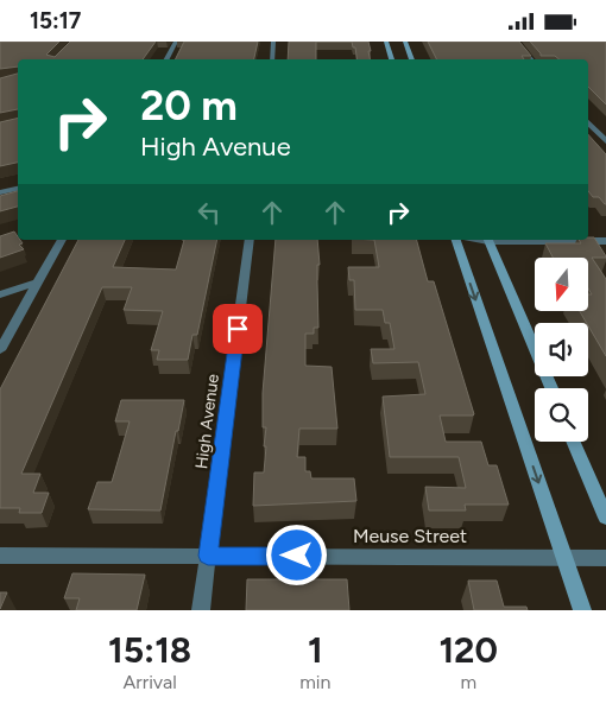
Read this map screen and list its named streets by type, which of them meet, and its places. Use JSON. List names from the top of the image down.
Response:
{
  "streets": {
    "street": ["High Avenue", "Meuse Street"]
  },
  "crossings": [
    ["High Avenue", "Meuse Street"]
  ],
  "north": "bottom",
  "page": {
    "status": "15:17",
    "turn": ["20 m", "High Avenue"],
    "eta": [
      "15:18",
      "Arrival",
      "1",
      "min",
      "120",
      "m"
    ]
  }
}
